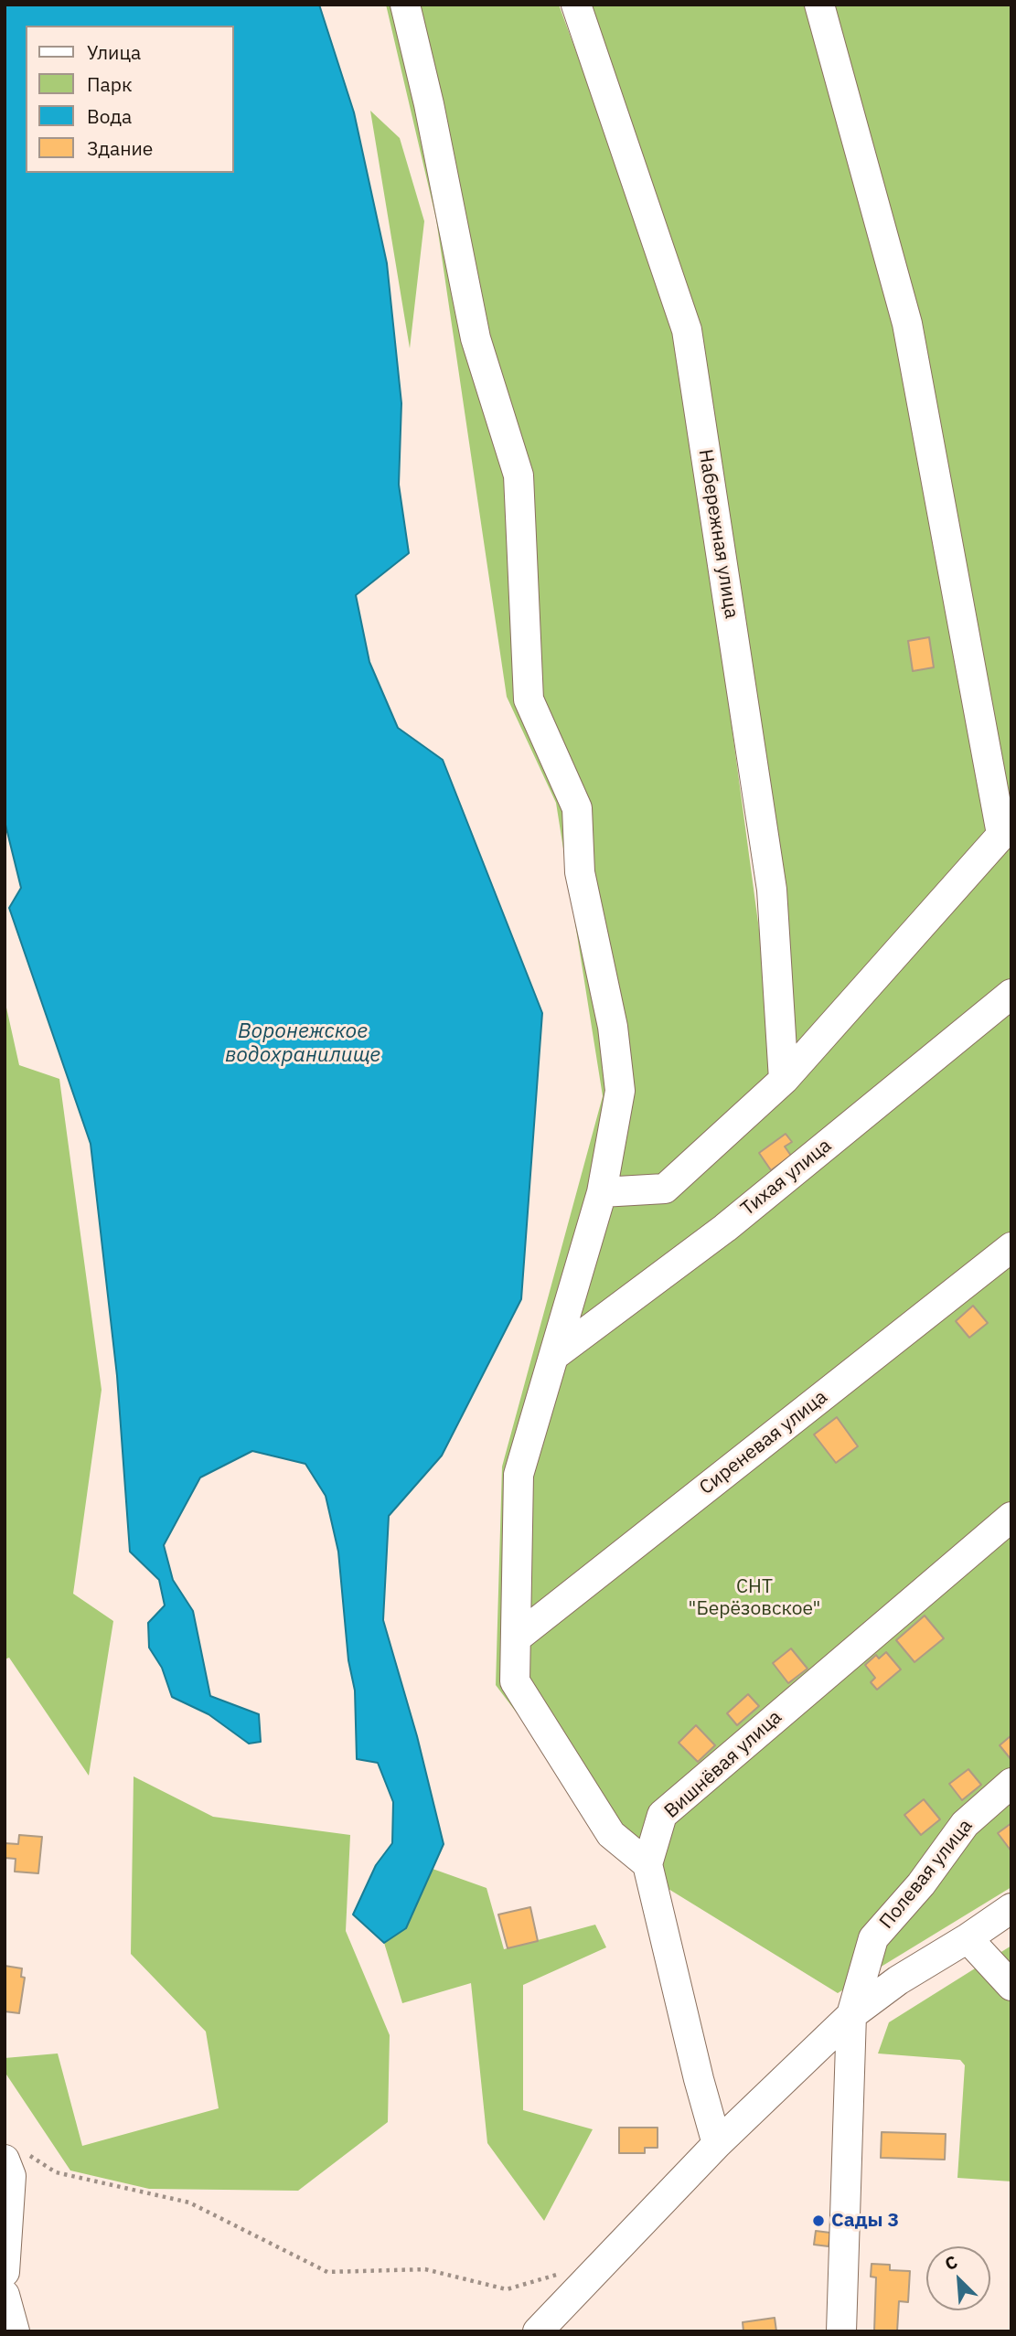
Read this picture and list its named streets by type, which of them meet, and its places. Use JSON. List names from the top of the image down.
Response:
{
  "streets": {
    "street": [
      "Набережная улица",
      "Тихая улица",
      "Сиреневая улица",
      "Вишнёвая улица",
      "Полевая улица"
    ]
  },
  "water": ["Воронежское водохранилище"],
  "parks": ["СНТ \"Берёзовское\""],
  "places": ["Сады 3"],
  "legend": [
    "Улица",
    "Парк",
    "Вода",
    "Здание"
  ],
  "north": "top left"
}
